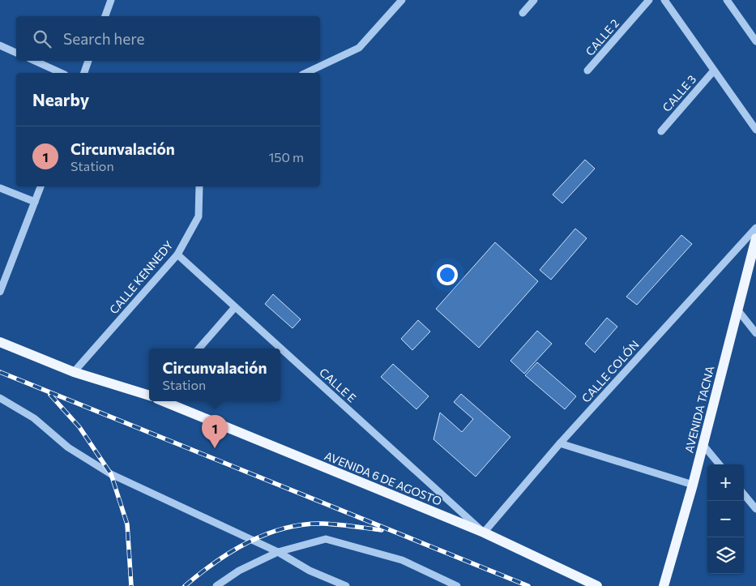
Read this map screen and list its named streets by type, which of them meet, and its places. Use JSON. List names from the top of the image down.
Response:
{
  "streets": {
    "main road": ["AVENIDA TACNA", "AVENIDA 6 DE AGOSTO"],
    "street": [
      "CALLE 2",
      "CALLE 3",
      "CALLE KENNEDY",
      "CALLE COLÓN",
      "CALLE E"
    ]
  },
  "crossings": [
    ["CALLE KENNEDY", "CALLE E"],
    ["CALLE COLÓN", "CALLE E"],
    ["CALLE COLÓN", "AVENIDA 6 DE AGOSTO"],
    ["CALLE E", "AVENIDA 6 DE AGOSTO"]
  ],
  "page": {
    "search": "Search here",
    "heading": "Nearby",
    "list": [
      {
        "mark": "1",
        "name": "Circunvalación",
        "note": "Station",
        "value": "150 m"
      }
    ],
    "popup": ["Circunvalación", "Station"],
    "pins": "1",
    "map_buttons": ["+", "−"]
  }
}
